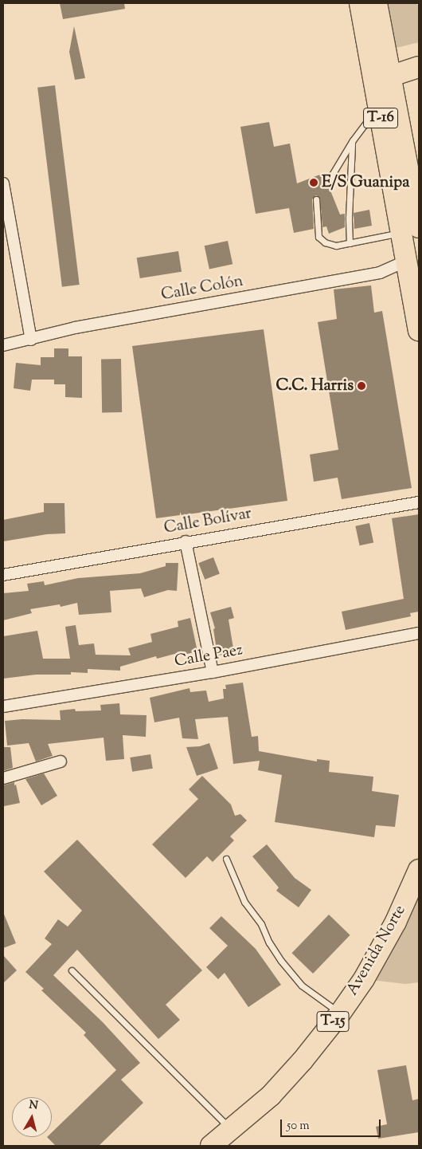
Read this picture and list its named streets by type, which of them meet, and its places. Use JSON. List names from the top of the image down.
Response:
{
  "streets": {
    "highway": ["T-16", "Avenida Norte", "T-15"],
    "street": ["Calle Colón", "Calle Bolívar", "Calle Paez"]
  },
  "crossings": [
    ["T-16", "Calle Colón"]
  ],
  "places": ["E/S Guanipa", "C.C. Harris"],
  "scale_bar": "50 m",
  "north": "top"
}
